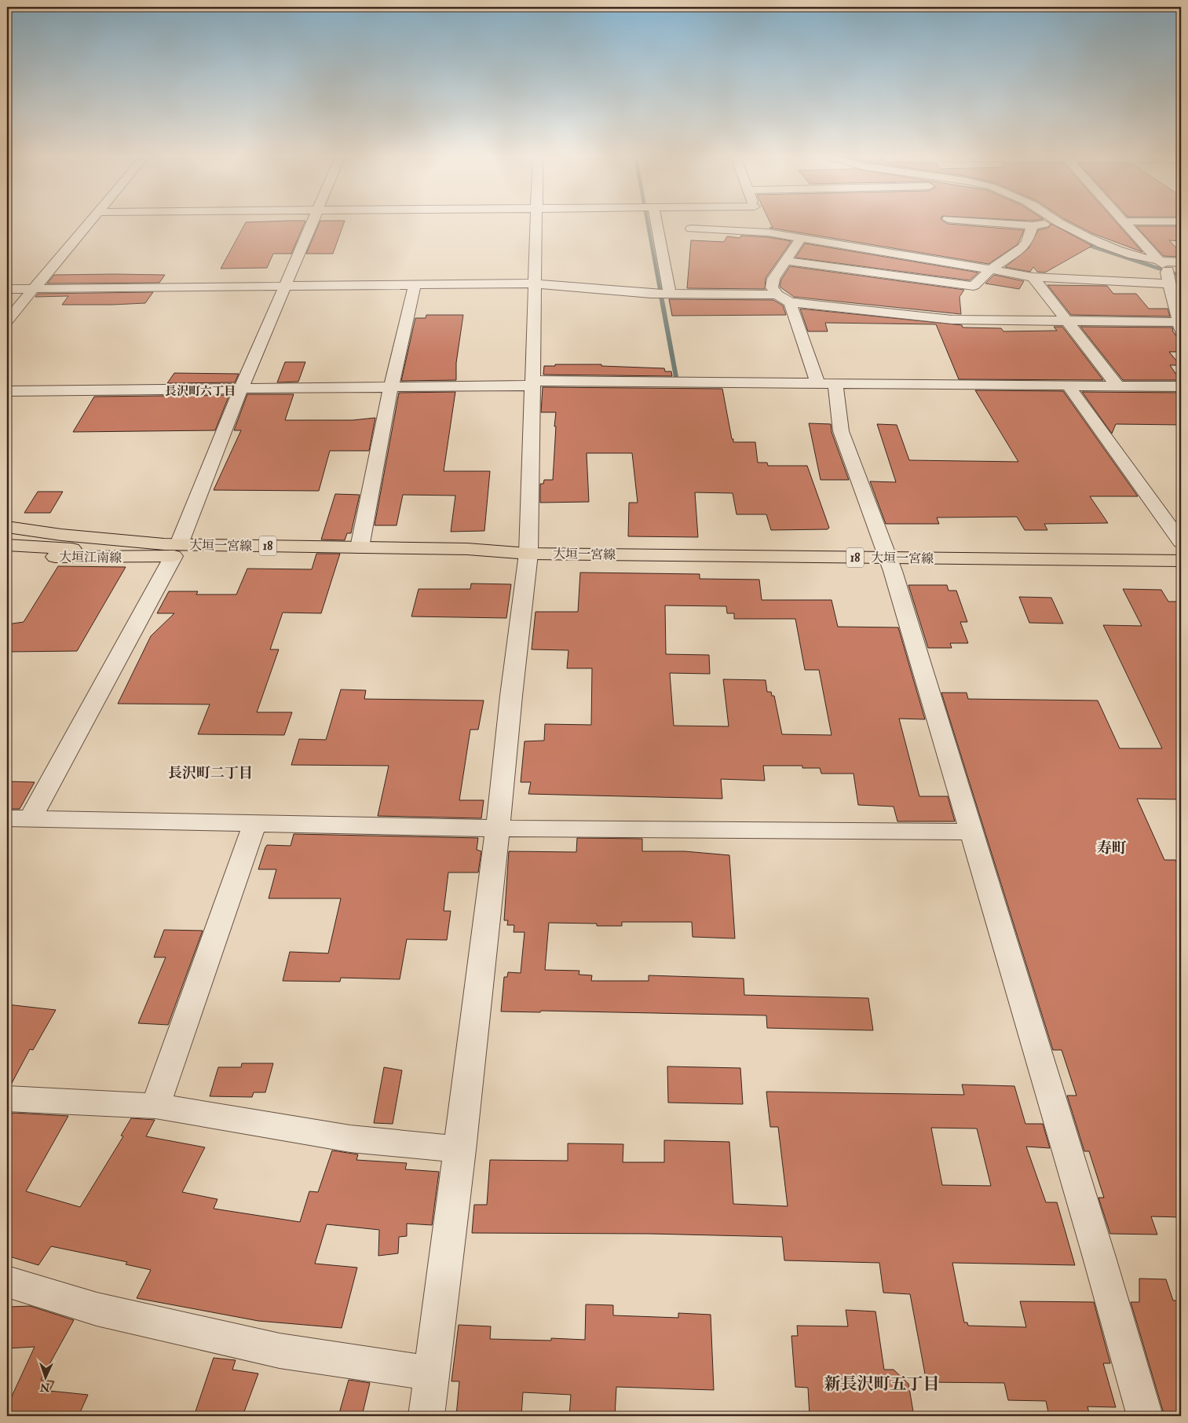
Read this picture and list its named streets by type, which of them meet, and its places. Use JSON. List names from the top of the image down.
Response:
{
  "streets": {
    "main road": ["大垣一宮線", "18", "大垣江南線"]
  },
  "crossings": [
    ["大垣一宮線", "大垣江南線"]
  ],
  "districts": [
    "長沢町六丁目",
    "長沢町二丁目",
    "寿町",
    "新長沢町五丁目"
  ],
  "north": "bottom"
}
